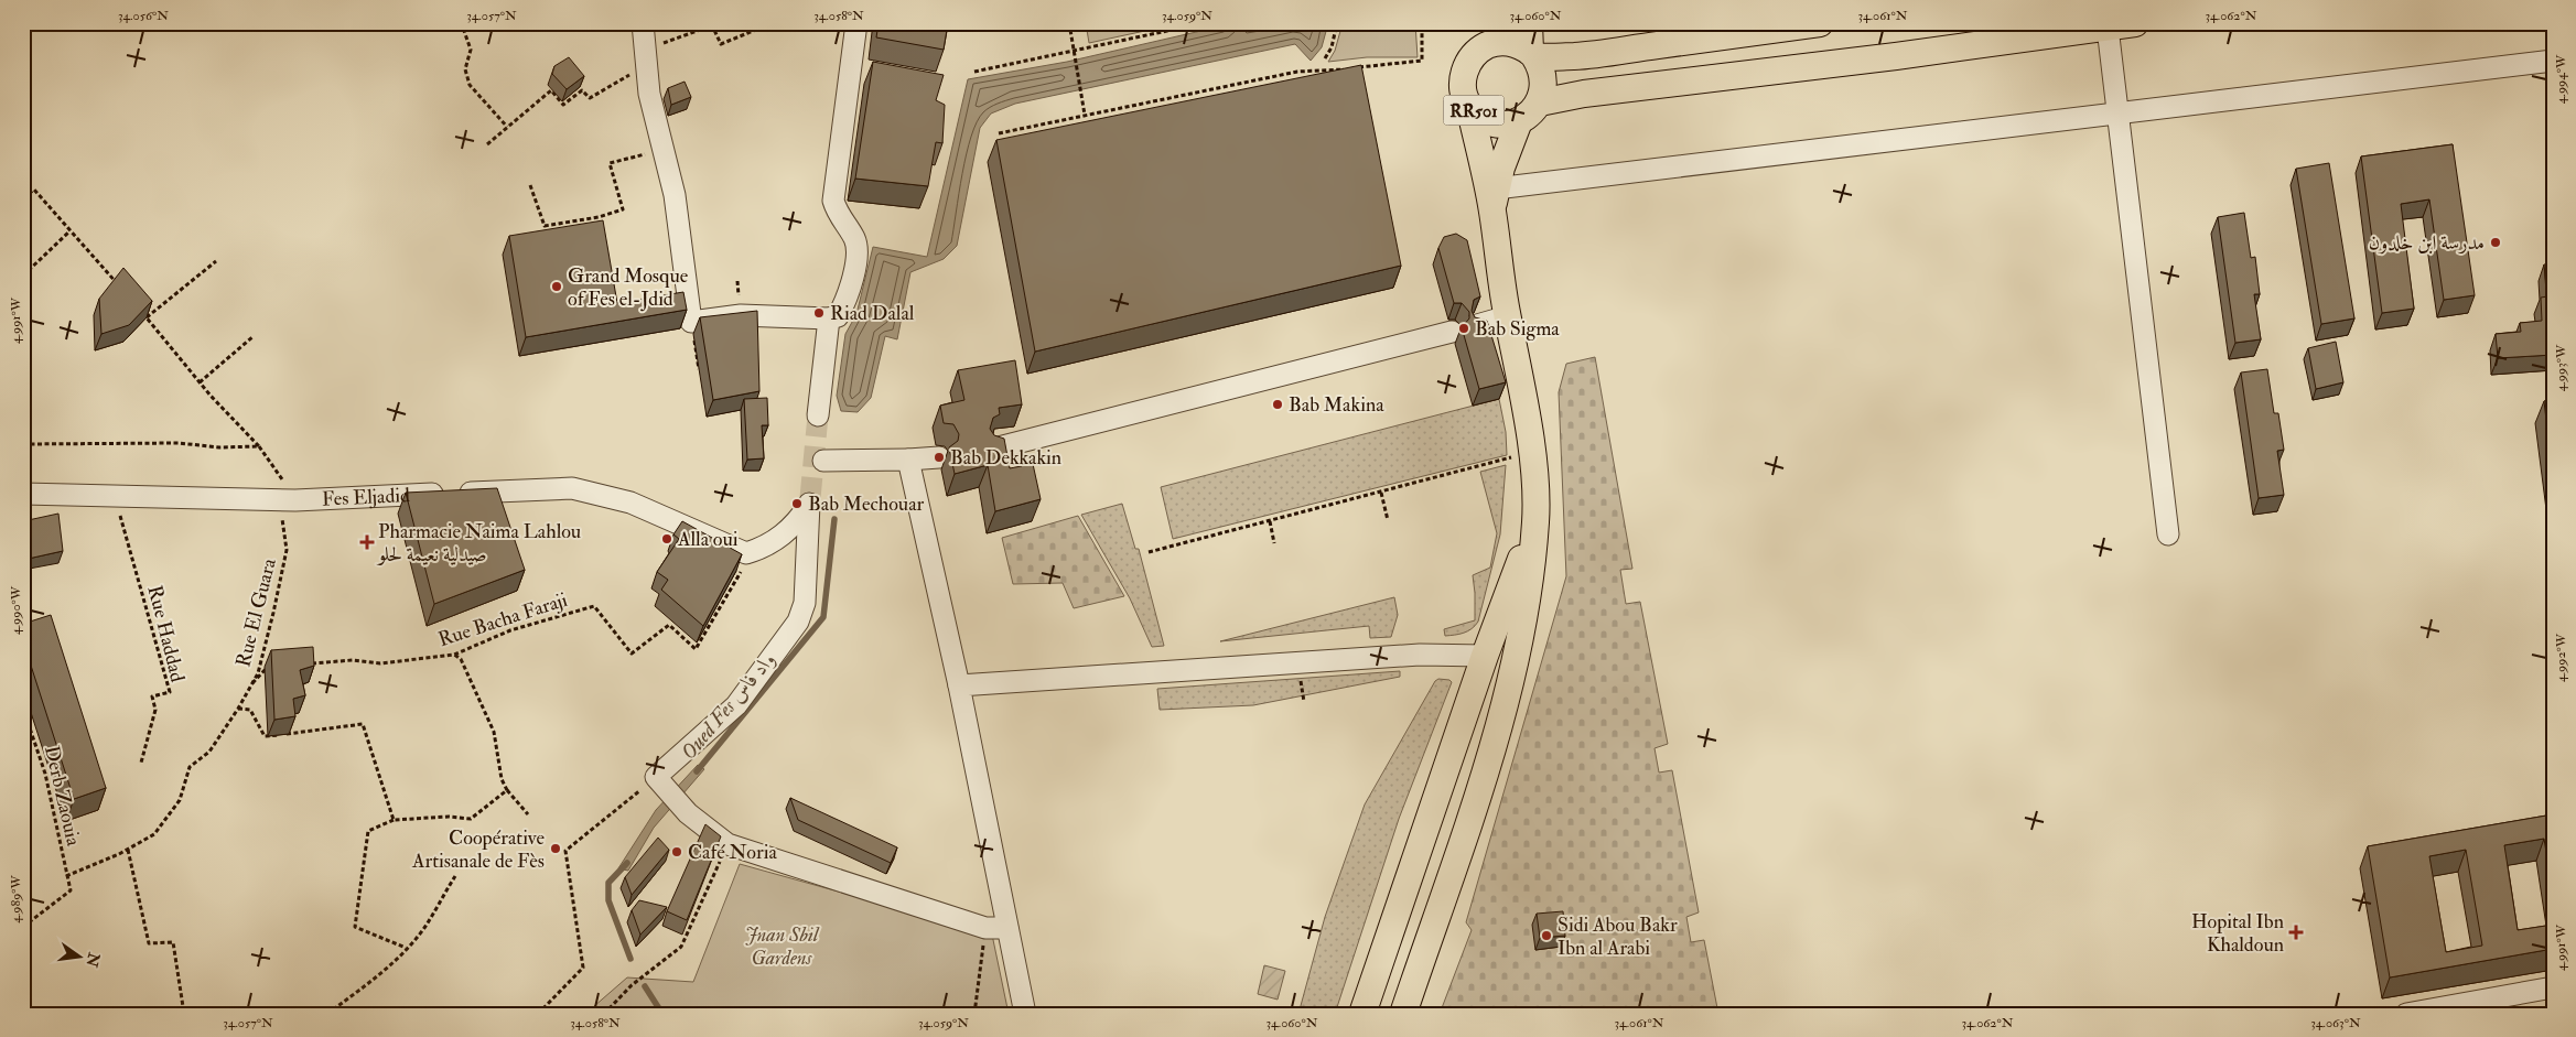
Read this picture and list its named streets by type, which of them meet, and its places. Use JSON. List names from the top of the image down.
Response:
{
  "streets": {
    "main road": ["RR501"],
    "street": ["Fes Eljadid"],
    "path": [
      "Rue El Guara",
      "Rue Bacha Faraji",
      "Rue Haddad",
      "Derb Zaouia"
    ]
  },
  "crossings": [
    ["Fes Eljadid", "Rue El Guara"],
    ["Fes Eljadid", "Rue Bacha Faraji"],
    ["Rue El Guara", "Derb Zaouia"]
  ],
  "water": ["Oued Fes واد فاس"],
  "parks": ["Jnan Sbil Gardens"],
  "places": {
    "other": [
      "مدرسة ابن خلدون",
      "Grand Mosque of Fes el-Jdid",
      "Riad Dalal",
      "Bab Sigma",
      "Bab Makina",
      "Bab Dekkakin",
      "Bab Mechouar",
      "Alla oui",
      "Coopérative Artisanale de Fès",
      "Café Noria",
      "Sidi Abou Bakr Ibn al Arabi"
    ],
    "health": ["Pharmacie Naima Lahlou صيدلية نعيمة لحلو", "Hopital Ibn Khaldoun"]
  },
  "north": "right",
  "coordinates": [
    "34.056°N",
    "34.057°N",
    "34.058°N",
    "34.059°N",
    "34.060°N",
    "34.061°N",
    "34.062°N",
    "4.994°W",
    "4.991°W",
    "4.993°W",
    "4.990°W",
    "4.992°W",
    "4.989°W",
    "34.063°N"
  ]
}
